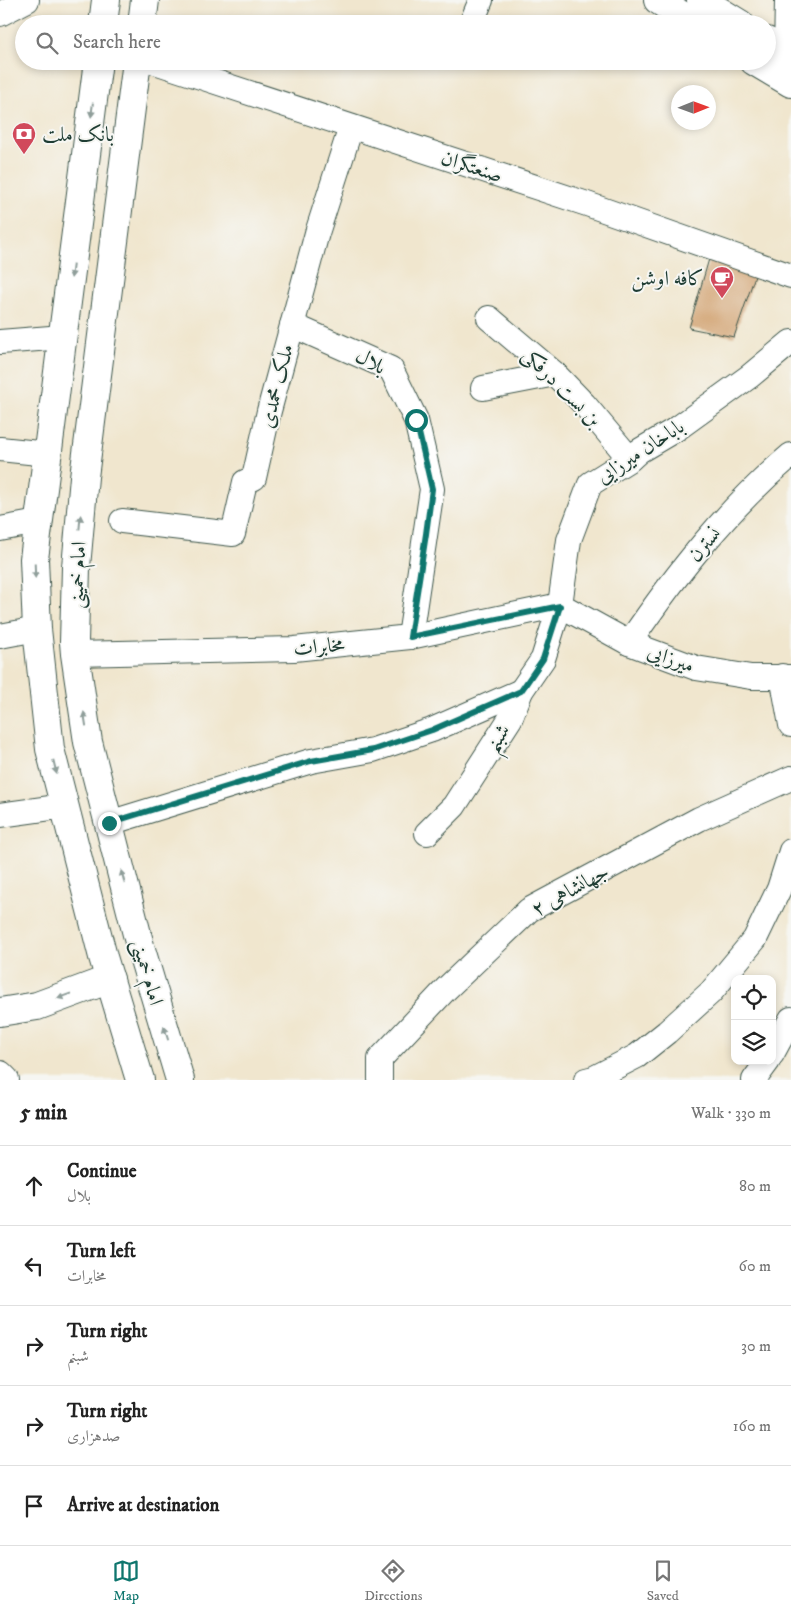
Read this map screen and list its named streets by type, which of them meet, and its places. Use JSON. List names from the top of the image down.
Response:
{
  "streets": {
    "main road": ["امام خمینی"],
    "street": [
      "صنعتگران",
      "بلال",
      "ملک محمدی",
      "بن بست درفکی",
      "باباخان میرزایی",
      "نسترن",
      "مخابرات",
      "میرزایی",
      "شبنم",
      "جهانشاهی ۲"
    ]
  },
  "crossings": [
    ["صنعتگران", "ملک محمدی"],
    ["بلال", "ملک محمدی"],
    ["بلال", "مخابرات"],
    ["بن بست درفکی", "باباخان میرزایی"],
    ["باباخان میرزایی", "مخابرات"],
    ["باباخان میرزایی", "میرزایی"],
    ["باباخان میرزایی", "شبنم"],
    ["نسترن", "میرزایی"],
    ["امام خمینی", "مخابرات"],
    ["مخابرات", "میرزایی"],
    ["مخابرات", "شبنم"],
    ["میرزایی", "شبنم"]
  ],
  "places": {
    "bank": ["بانک ملت"],
    "cafe": ["کافه اوشن"]
  },
  "north": "right",
  "page": {
    "search": "Search here",
    "heading": ["5 min", "Walk · 330 m"],
    "list": [
      ["Continue", "بلال", "80 m"],
      ["Turn left", "مخابرات", "60 m"],
      ["Turn right", "شبنم", "30 m"],
      ["Turn right", "صدهزاری", "160 m"],
      "Arrive at destination"
    ],
    "nav": ["Map", "Directions", "Saved"]
  }
}
